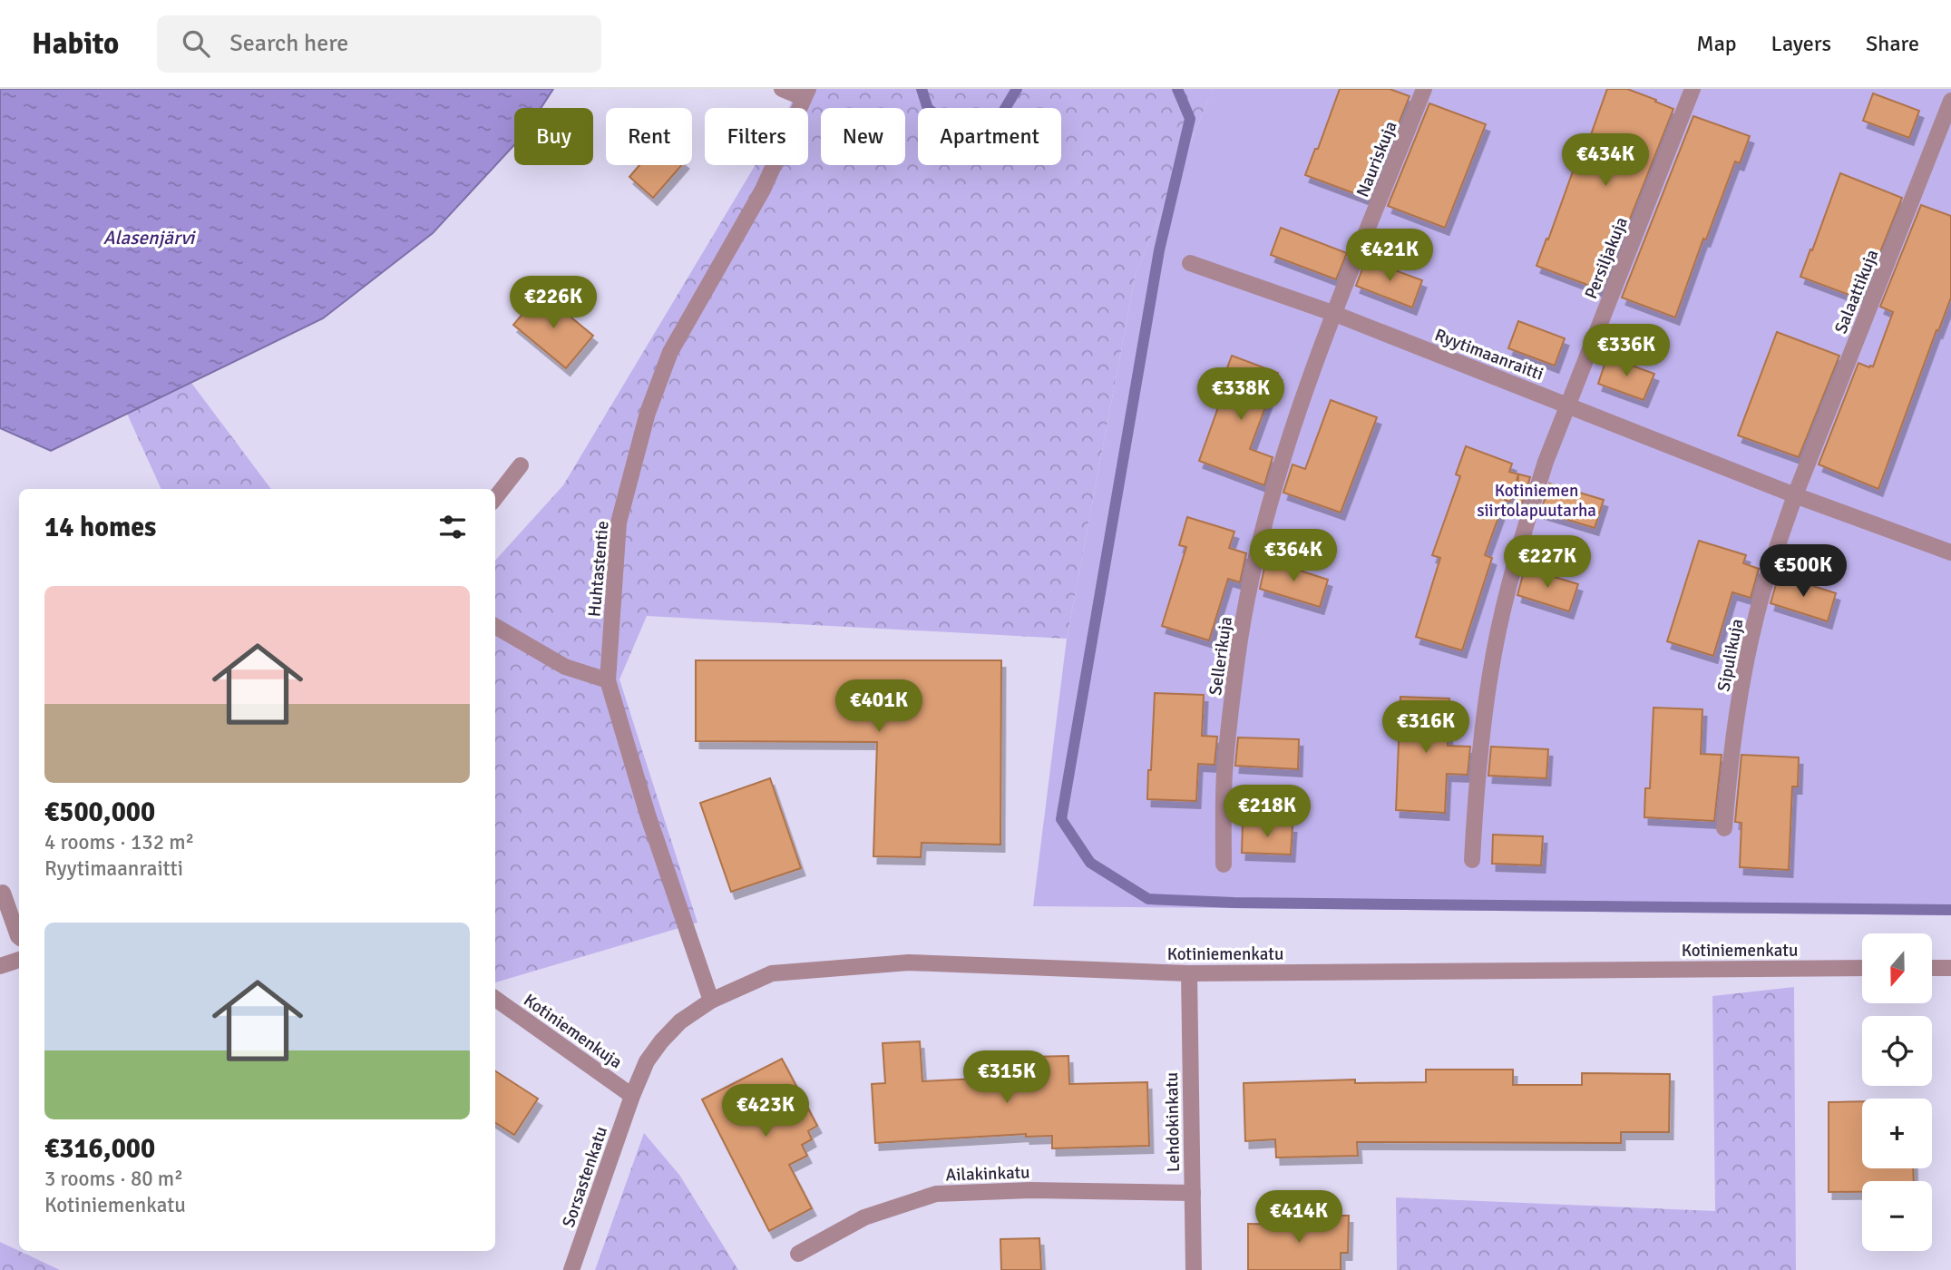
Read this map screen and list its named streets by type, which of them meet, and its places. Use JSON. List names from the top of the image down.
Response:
{
  "streets": {
    "street": [
      "Nauriskuja",
      "Persiljakuja",
      "Salaattikuja",
      "Ryytimaanraitti",
      "Huhtastentie",
      "Sipulikuja",
      "Sellerikuja",
      "Kotiniemenkatu",
      "Kotiniemenkuja",
      "Lehdokinkatu",
      "Ailakinkatu",
      "Sorsastenkatu"
    ]
  },
  "crossings": [
    ["Nauriskuja", "Ryytimaanraitti"],
    ["Nauriskuja", "Sellerikuja"],
    ["Persiljakuja", "Ryytimaanraitti"],
    ["Salaattikuja", "Ryytimaanraitti"],
    ["Salaattikuja", "Sipulikuja"],
    ["Ryytimaanraitti", "Sipulikuja"],
    ["Ryytimaanraitti", "Sellerikuja"],
    ["Huhtastentie", "Kotiniemenkatu"],
    ["Kotiniemenkatu", "Kotiniemenkuja"],
    ["Kotiniemenkatu", "Lehdokinkatu"],
    ["Kotiniemenkatu", "Sorsastenkatu"],
    ["Kotiniemenkuja", "Sorsastenkatu"],
    ["Lehdokinkatu", "Ailakinkatu"]
  ],
  "water": ["Alasenjärvi"],
  "parks": ["Kotiniemen siirtolapuutarha"],
  "north": "bottom",
  "page": {
    "header": "Habito",
    "search": "Search here",
    "nav": ["Map", "Layers", "Share"],
    "chip": [
      "Buy",
      "Rent",
      "Filters",
      "New",
      "Apartment"
    ],
    "price": [
      "€434K",
      "€421K",
      "€226K",
      "€336K",
      "€338K",
      "€364K",
      "€227K",
      "€500K",
      "€401K",
      "€316K",
      "€218K",
      "€315K",
      "€423K",
      "€414K"
    ],
    "heading": "14 homes",
    "list": [
      {
        "name": "€500,000",
        "note": "4 rooms · 132 m² · Ryytimaanraitti"
      },
      {
        "name": "€316,000",
        "note": "3 rooms · 80 m² · Kotiniemenkatu"
      }
    ],
    "map_buttons": ["+", "−"]
  }
}
